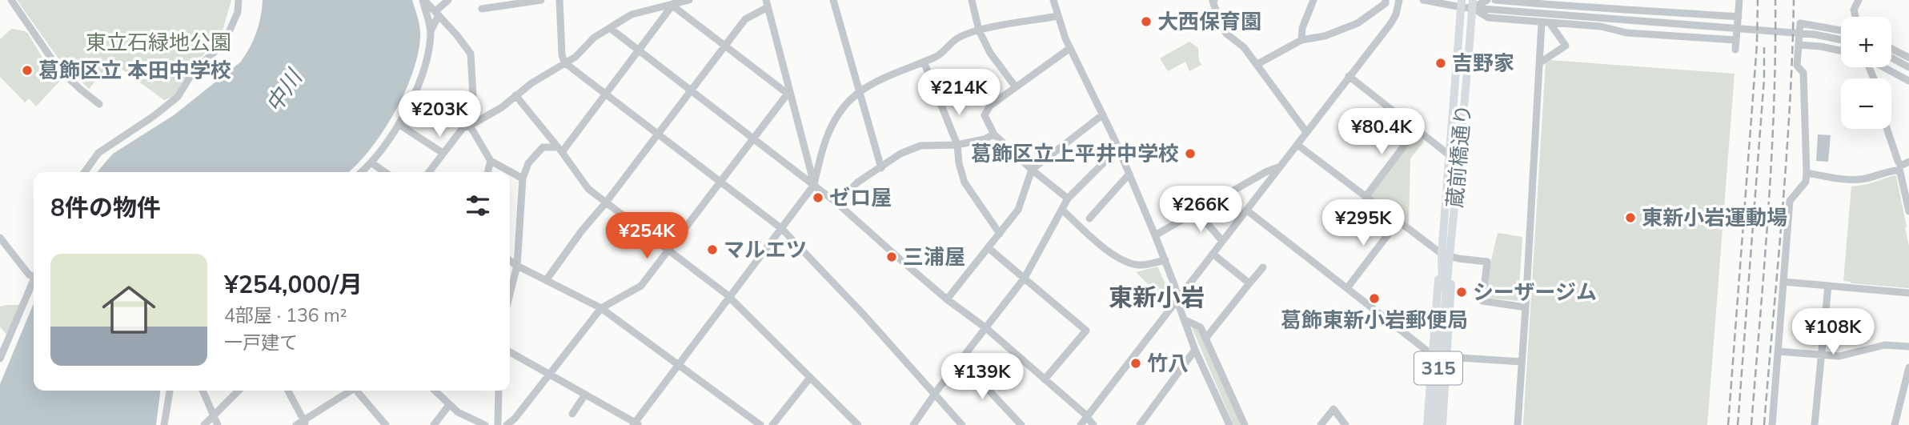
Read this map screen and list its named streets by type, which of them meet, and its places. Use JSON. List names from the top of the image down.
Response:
{
  "streets": {
    "main road": ["蔵前橋通り", "315"]
  },
  "districts": ["東新小岩"],
  "water": ["中川"],
  "parks": ["東立石緑地公園"],
  "places": [
    "大西保育園",
    "吉野家",
    "葛飾区立 本田中学校",
    "葛飾区立上平井中学校",
    "ゼロ屋",
    "東新小岩運動場",
    "マルエツ",
    "三浦屋",
    "シーザージム",
    "葛飾東新小岩郵便局",
    "竹八"
  ],
  "page": {
    "map_buttons": ["+", "−"],
    "price": [
      "¥214K",
      "¥203K",
      "¥80.4K",
      "¥266K",
      "¥295K",
      "¥254K",
      "¥108K",
      "¥139K"
    ],
    "heading": "8件の物件",
    "list": [
      {
        "name": "¥254,000/月",
        "note": "4部屋 · 136 m² · 一戸建て"
      }
    ]
  }
}
